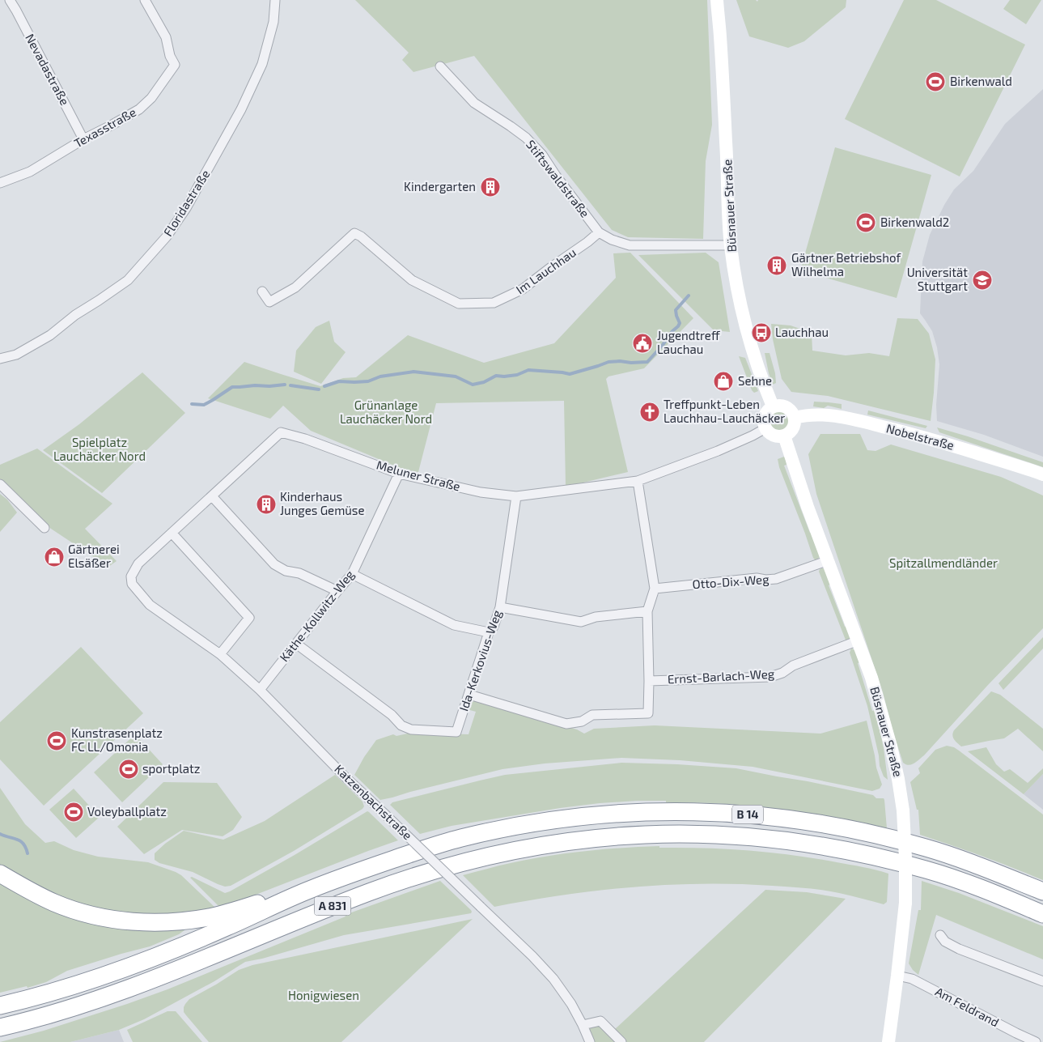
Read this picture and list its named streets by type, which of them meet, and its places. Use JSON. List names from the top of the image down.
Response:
{
  "streets": {
    "highway": ["B 14", "A 831"],
    "street": [
      "Nevadastraße",
      "Texasstraße",
      "Stiftswaldstraße",
      "Floridastraße",
      "Büsnauer Straße",
      "Im Lauchhau",
      "Nobelstraße",
      "Meluner Straße",
      "Otto-Dix-Weg",
      "Käthe-Kollwitz-Weg",
      "Ida-Kerkovius-Weg",
      "Ernst-Barlach-Weg",
      "Katzenbachstraße",
      "Am Feldrand"
    ]
  },
  "crossings": [
    ["Nevadastraße", "Texasstraße"],
    ["Stiftswaldstraße", "Im Lauchhau"],
    ["Büsnauer Straße", "Nobelstraße"],
    ["Büsnauer Straße", "Meluner Straße"],
    ["Büsnauer Straße", "Otto-Dix-Weg"],
    ["Büsnauer Straße", "Ernst-Barlach-Weg"],
    ["Büsnauer Straße", "Am Feldrand"],
    ["Nobelstraße", "Meluner Straße"],
    ["Meluner Straße", "Käthe-Kollwitz-Weg"],
    ["Meluner Straße", "Ida-Kerkovius-Weg"],
    ["Meluner Straße", "Katzenbachstraße"],
    ["Käthe-Kollwitz-Weg", "Ida-Kerkovius-Weg"],
    ["Käthe-Kollwitz-Weg", "Katzenbachstraße"],
    ["B 14", "A 831"]
  ],
  "parks": [
    "Grünanlage Lauchäcker Nord",
    "Spielplatz Lauchäcker Nord",
    "Spitzallmendländer",
    "Honigwiesen"
  ],
  "places": {
    "sports": [
      "Birkenwald",
      "Birkenwald2",
      "Kunstrasenplatz FC LL/Omonia",
      "sportplatz",
      "Voleyballplatz"
    ],
    "building": ["Kindergarten", "Gärtner Betriebshof Wilhelma", "Kinderhaus Junges Gemüse"],
    "school or university": ["Universität Stuttgart"],
    "bus stop": ["Lauchhau"],
    "public building": ["Jugendtreff Lauchau"],
    "shop": ["Sehne", "Gärtnerei Elsäßer"],
    "church": ["Treffpunkt-Leben Lauchhau-Lauchäcker"]
  }
}
